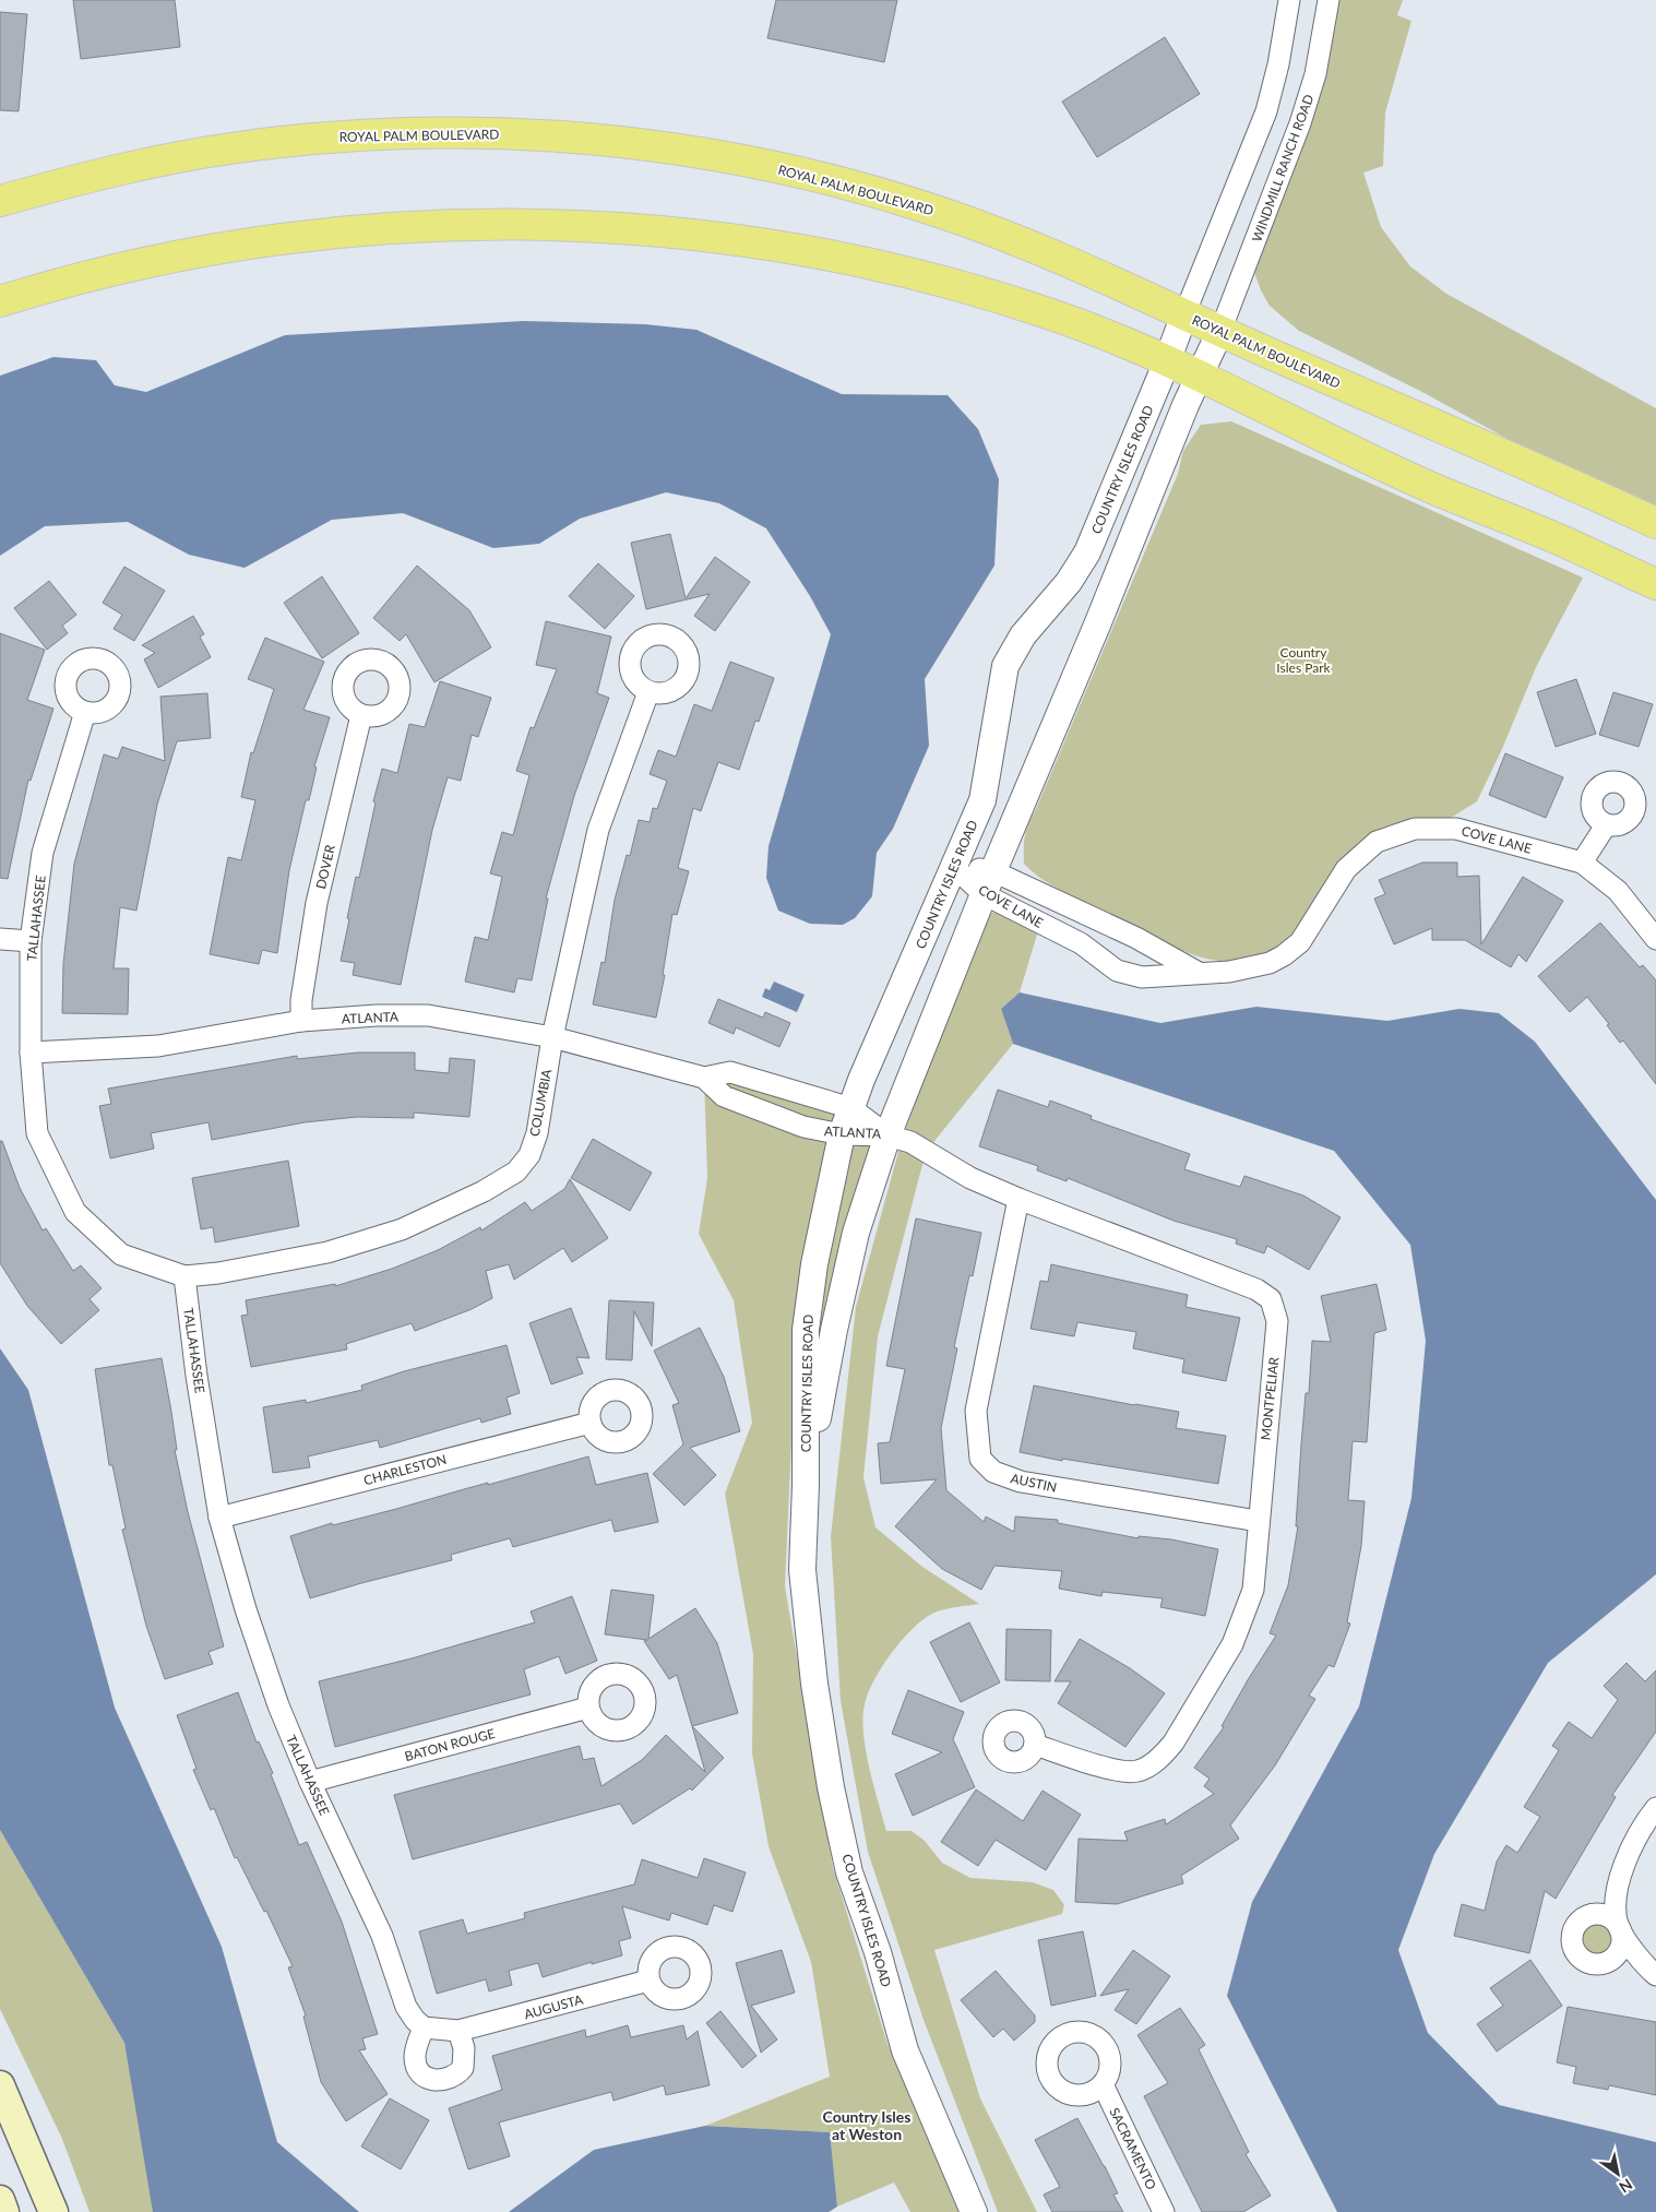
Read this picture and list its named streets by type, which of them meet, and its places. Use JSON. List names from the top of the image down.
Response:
{
  "streets": {
    "main road": ["ROYAL PALM BOULEVARD"],
    "street": [
      "WINDMILL RANCH ROAD",
      "COUNTRY ISLES ROAD",
      "COVE LANE",
      "DOVER",
      "TALLAHASSEE",
      "ATLANTA",
      "COLUMBIA",
      "MONTPELIAR",
      "CHARLESTON",
      "AUSTIN",
      "BATON ROUGE",
      "AUGUSTA",
      "SACRAMENTO"
    ]
  },
  "crossings": [
    ["ROYAL PALM BOULEVARD", "WINDMILL RANCH ROAD"],
    ["ROYAL PALM BOULEVARD", "COUNTRY ISLES ROAD"],
    ["WINDMILL RANCH ROAD", "COUNTRY ISLES ROAD"],
    ["COUNTRY ISLES ROAD", "COVE LANE"],
    ["COUNTRY ISLES ROAD", "ATLANTA"],
    ["COUNTRY ISLES ROAD", "MONTPELIAR"],
    ["DOVER", "ATLANTA"],
    ["TALLAHASSEE", "ATLANTA"],
    ["TALLAHASSEE", "COLUMBIA"],
    ["TALLAHASSEE", "CHARLESTON"],
    ["TALLAHASSEE", "BATON ROUGE"],
    ["TALLAHASSEE", "AUGUSTA"],
    ["ATLANTA", "COLUMBIA"],
    ["ATLANTA", "MONTPELIAR"],
    ["MONTPELIAR", "AUSTIN"]
  ],
  "districts": ["Country Isles at Weston"],
  "parks": ["Country Isles Park"],
  "north": "bottom right"
}
